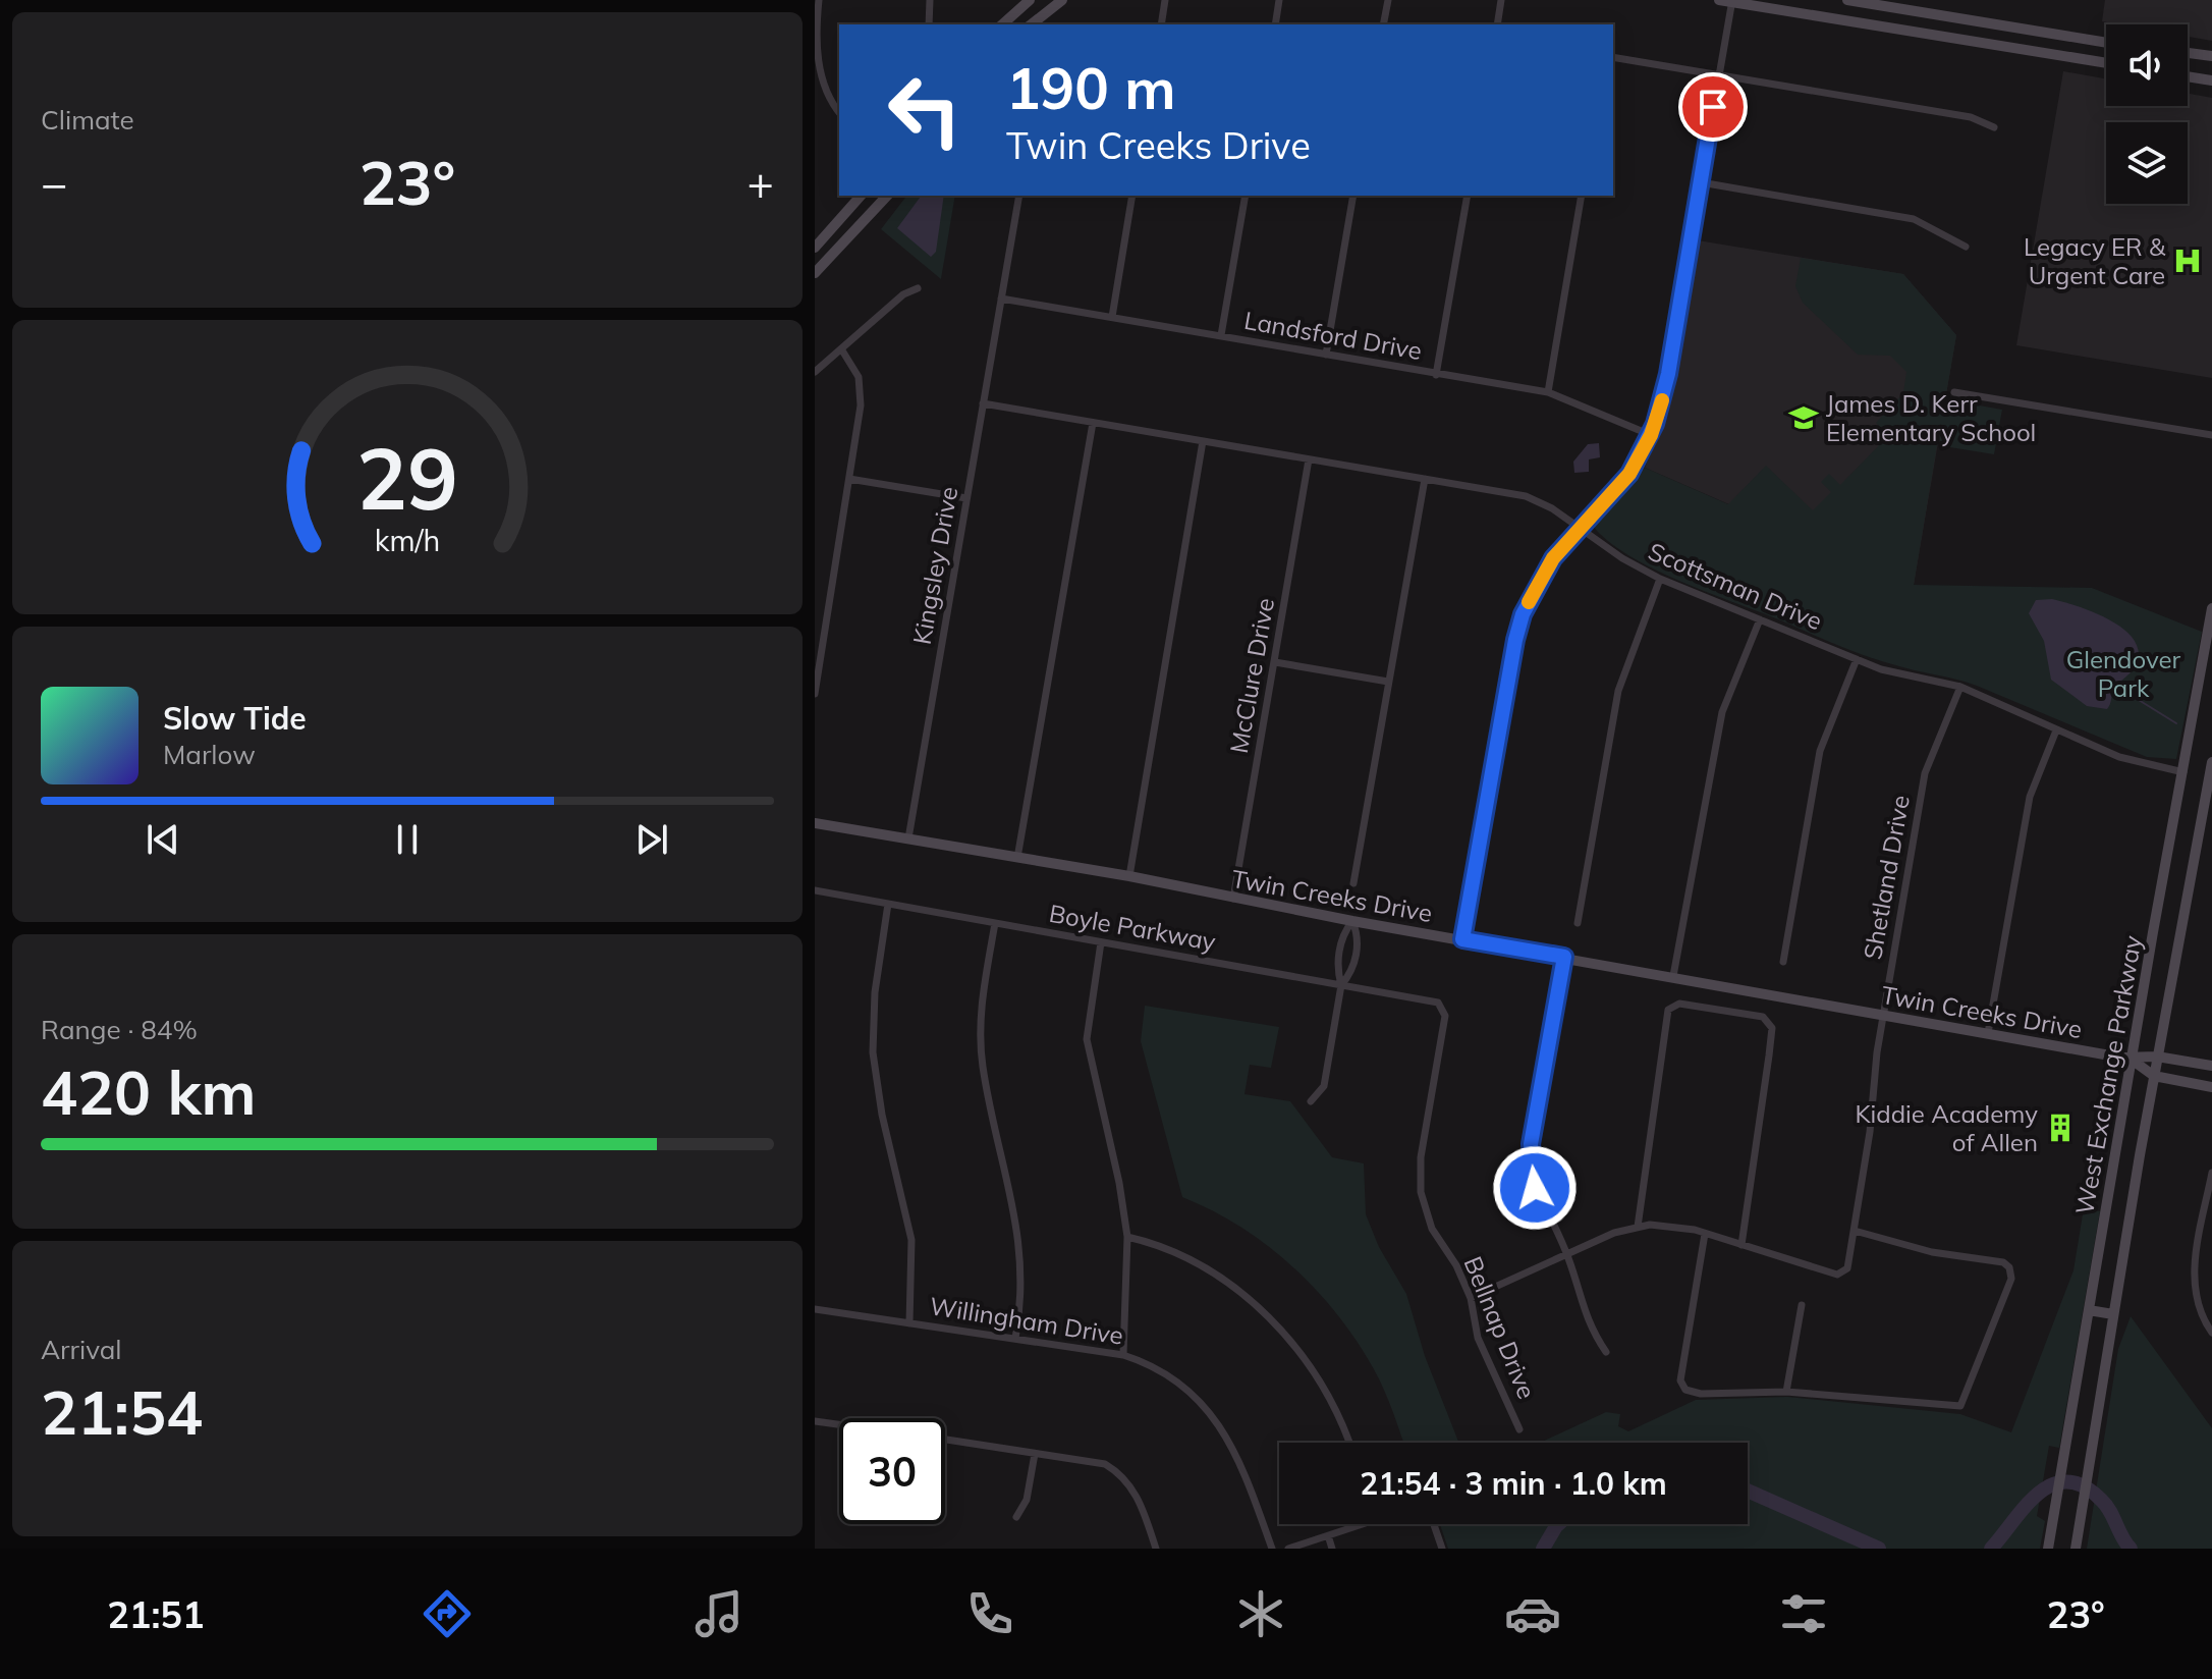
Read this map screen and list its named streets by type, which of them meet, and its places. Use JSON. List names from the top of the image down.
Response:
{
  "streets": {
    "main road": ["Twin Creeks Drive", "West Exchange Parkway"],
    "street": [
      "Landsford Drive",
      "Kingsley Drive",
      "Scottsman Drive",
      "McClure Drive",
      "Shetland Drive",
      "Boyle Parkway",
      "Willingham Drive",
      "Bellnap Drive"
    ]
  },
  "crossings": [
    ["Landsford Drive", "Kingsley Drive"],
    ["Kingsley Drive", "Scottsman Drive"],
    ["Kingsley Drive", "Twin Creeks Drive"],
    ["Scottsman Drive", "McClure Drive"],
    ["Scottsman Drive", "Shetland Drive"],
    ["Scottsman Drive", "West Exchange Parkway"],
    ["McClure Drive", "Twin Creeks Drive"],
    ["Shetland Drive", "Twin Creeks Drive"],
    ["Twin Creeks Drive", "West Exchange Parkway"],
    ["Boyle Parkway", "Bellnap Drive"]
  ],
  "parks": ["Glendover Park"],
  "places": {
    "hospital": ["Legacy ER & Urgent Care"],
    "school or university": ["James D. Kerr Elementary School"],
    "building": ["Kiddie Academy of Allen"]
  },
  "page": {
    "tile": [
      "Climate",
      ["Range · 84%", "420 km"],
      ["Arrival", "21:54"]
    ],
    "turn": ["190 m", "Twin Creeks Drive"],
    "heat": ["−", "23°", "+"],
    "song": ["Slow Tide", "Marlow"],
    "limit": "30",
    "trip": "21:54 · 3 min · 1.0 km",
    "tabs": ["21:51", "23°"],
    "gauge": ["29", "km/h"]
  }
}
